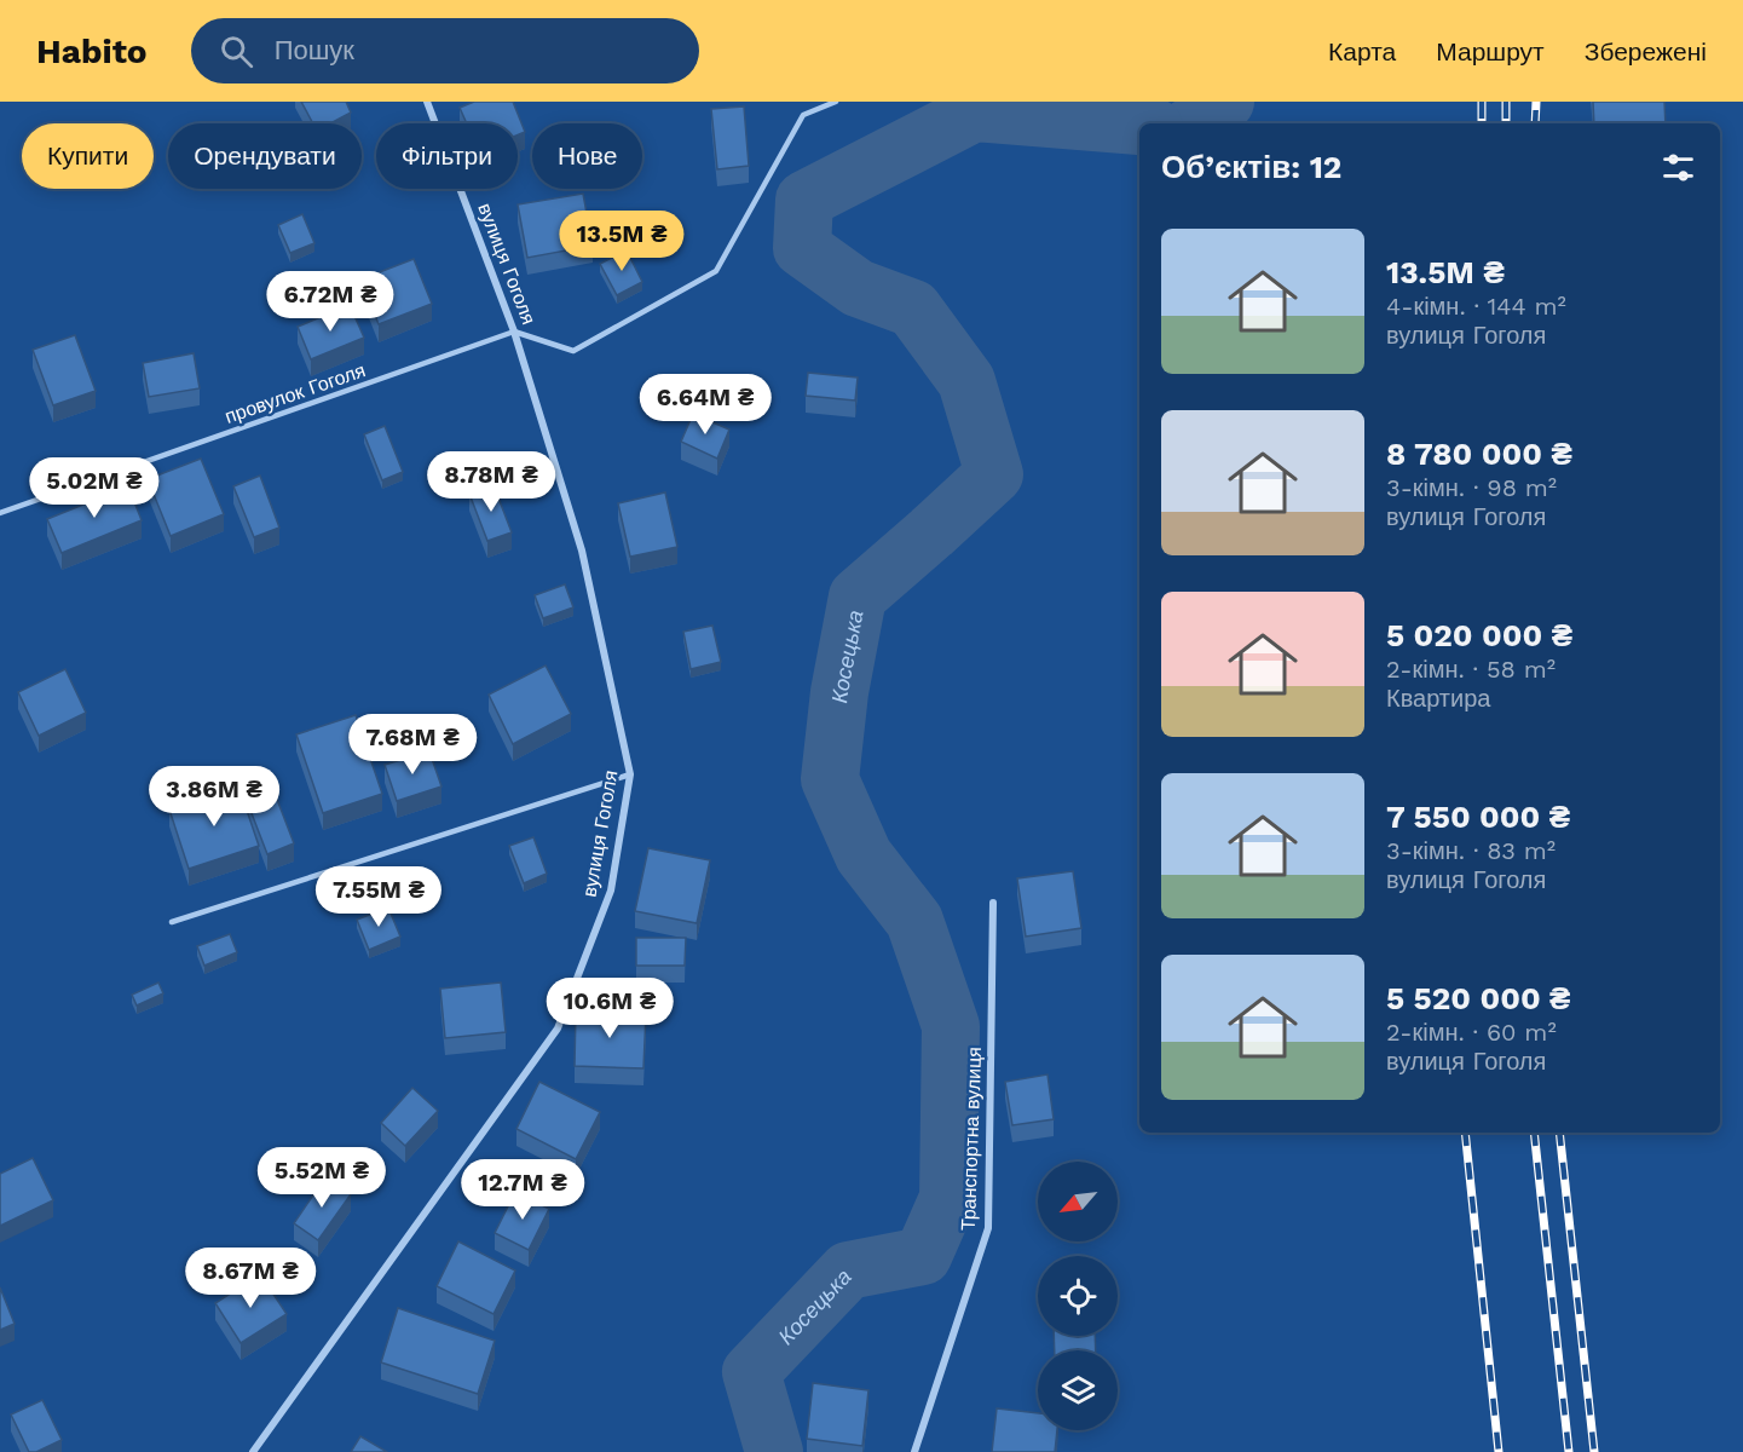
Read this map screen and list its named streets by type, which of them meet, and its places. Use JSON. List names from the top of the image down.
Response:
{
  "streets": {
    "street": ["вулиця Гоголя", "Транспортна вулиця"],
    "lane": ["провулок Гоголя"]
  },
  "crossings": [
    ["вулиця Гоголя", "провулок Гоголя"]
  ],
  "water": ["Косецька"],
  "north": "bottom left",
  "page": {
    "header": "Habito",
    "search": "Пошук",
    "nav": ["Карта", "Маршрут", "Збережені"],
    "chip": [
      "Купити",
      "Орендувати",
      "Фільтри",
      "Нове"
    ],
    "heading": "Об’єктів: 12",
    "price": [
      "13.5M ₴",
      "6.72M ₴",
      "6.64M ₴",
      "8.78M ₴",
      "5.02M ₴",
      "7.68M ₴",
      "3.86M ₴",
      "7.55M ₴",
      "10.6M ₴",
      "5.52M ₴",
      "12.7M ₴",
      "8.67M ₴"
    ],
    "list": [
      {
        "name": "13.5M ₴",
        "note": "4-кімн. · 144 m² · вулиця Гоголя"
      },
      {
        "name": "8 780 000 ₴",
        "note": "3-кімн. · 98 m² · вулиця Гоголя"
      },
      {
        "name": "5 020 000 ₴",
        "note": "2-кімн. · 58 m² · Квартира"
      },
      {
        "name": "7 550 000 ₴",
        "note": "3-кімн. · 83 m² · вулиця Гоголя"
      },
      {
        "name": "5 520 000 ₴",
        "note": "2-кімн. · 60 m² · вулиця Гоголя"
      }
    ]
  }
}
